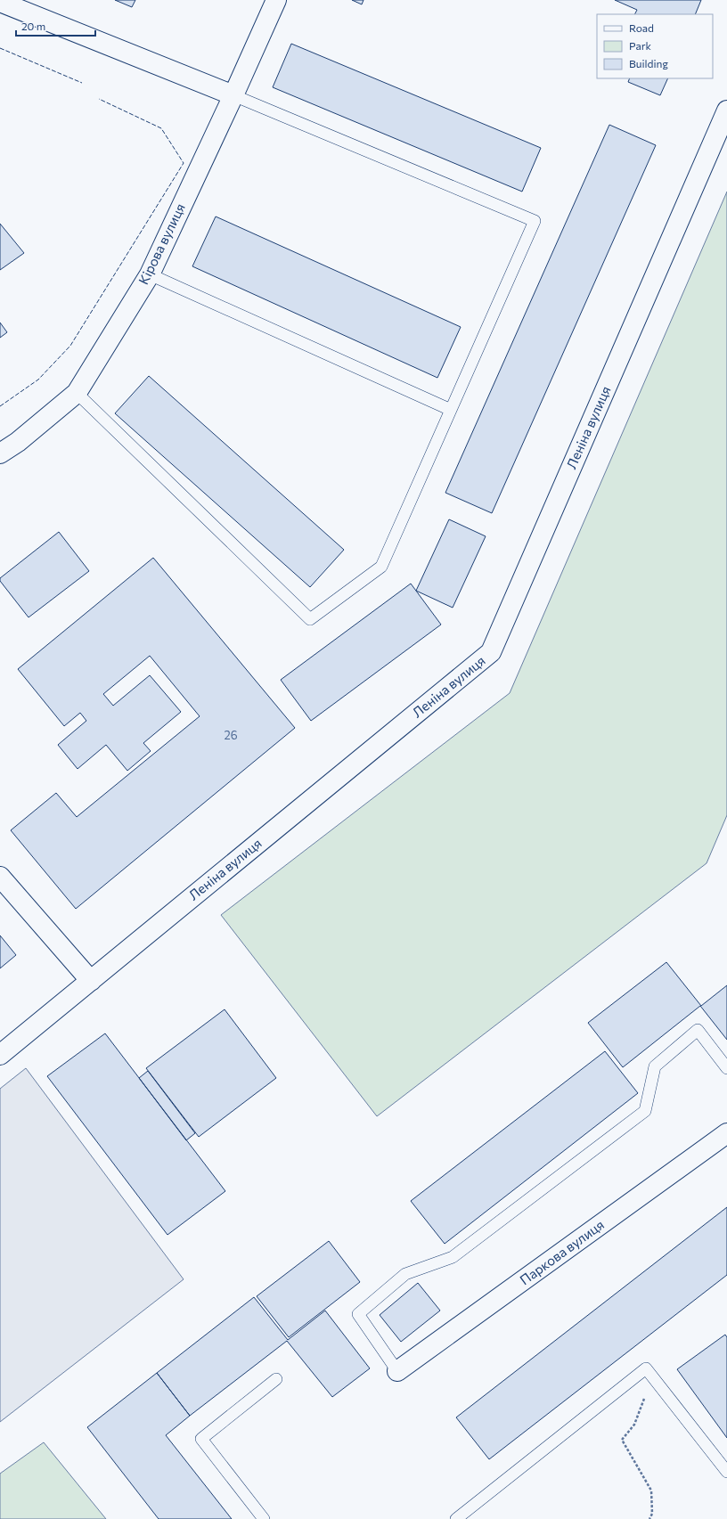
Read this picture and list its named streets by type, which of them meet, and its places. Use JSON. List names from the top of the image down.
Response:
{
  "streets": {
    "street": ["Кірова вулиця", "Леніна вулиця", "Паркова вулиця"]
  },
  "house_numbers": ["26"],
  "legend": ["Road", "Park", "Building"],
  "scale_bar": "20 m"
}
